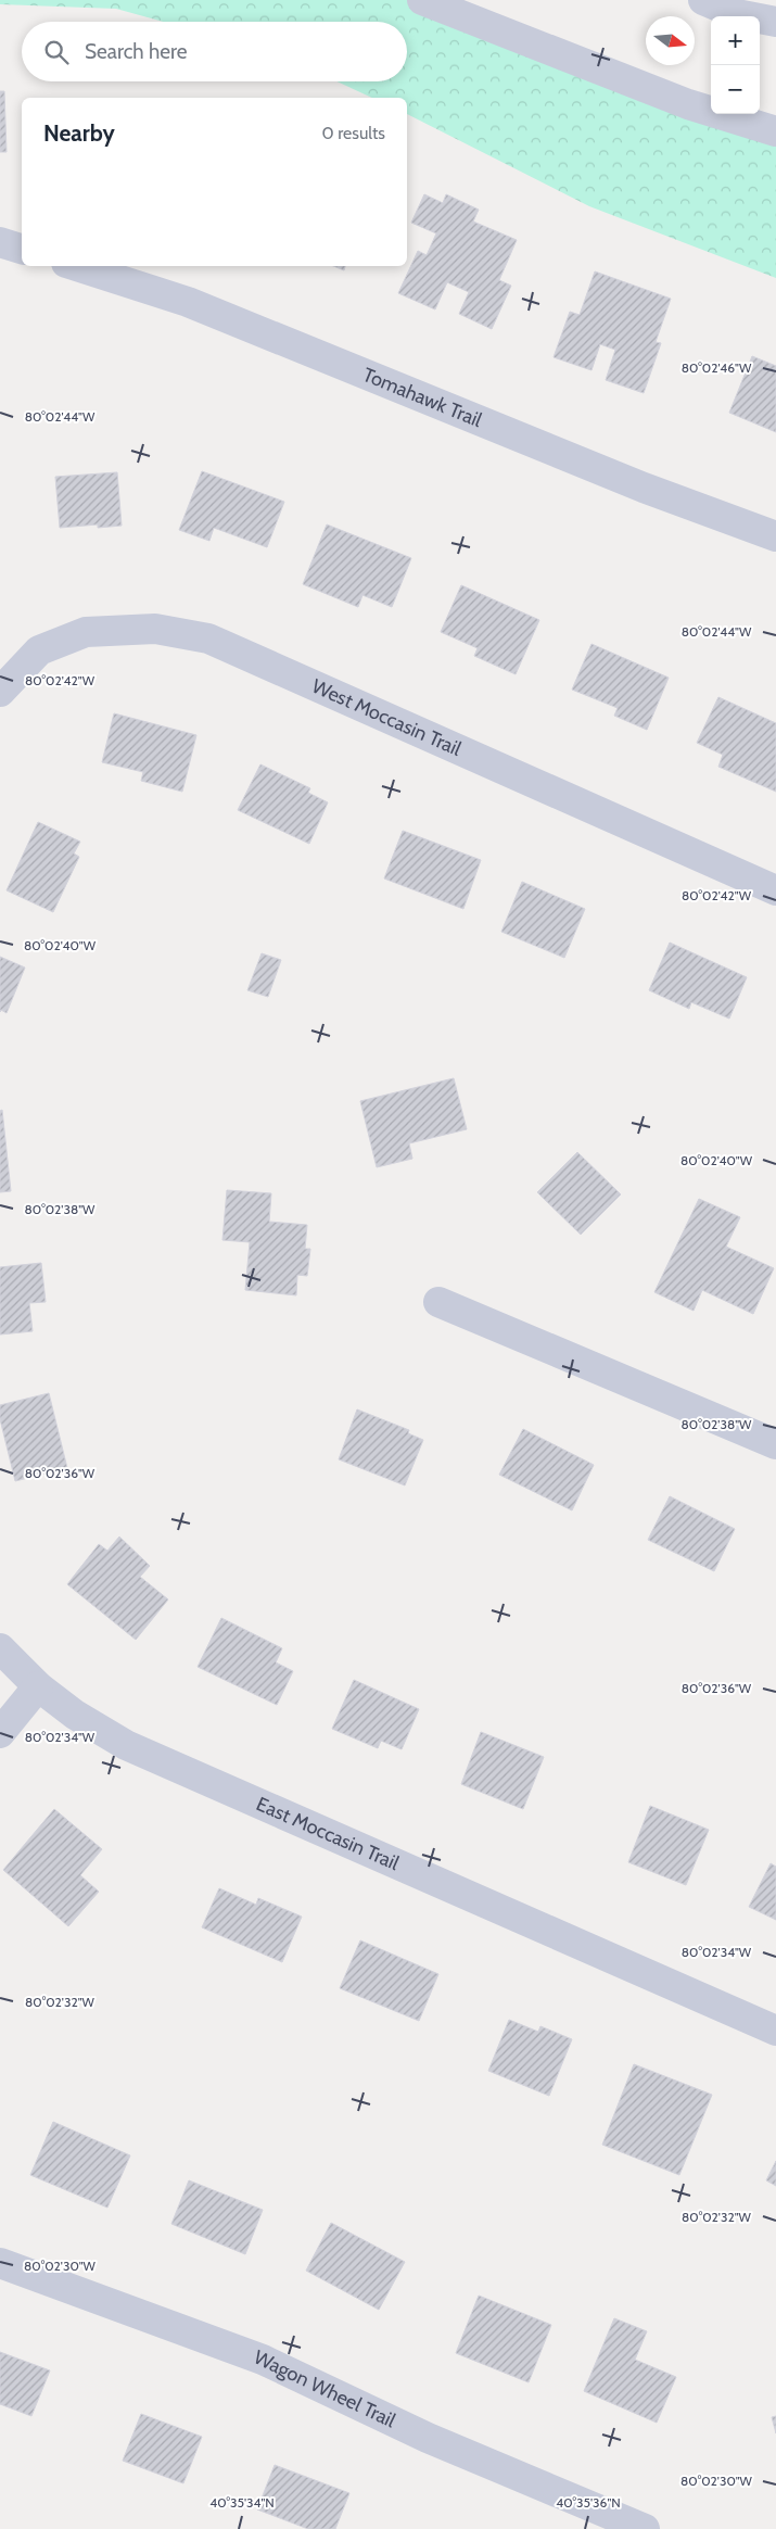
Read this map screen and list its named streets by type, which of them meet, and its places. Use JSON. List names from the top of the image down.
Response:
{
  "streets": {
    "street": [
      "Tomahawk Trail",
      "West Moccasin Trail",
      "East Moccasin Trail",
      "Wagon Wheel Trail"
    ]
  },
  "north": "right",
  "page": {
    "map_buttons": ["+", "−"],
    "search": "Search here",
    "heading": ["Nearby", "0 results"]
  },
  "coordinates": [
    "80°02'46\"W",
    "80°02'44\"W",
    "80°02'42\"W",
    "80°02'40\"W",
    "80°02'38\"W",
    "80°02'36\"W",
    "80°02'34\"W",
    "80°02'32\"W",
    "80°02'30\"W",
    "40°35'34\"N",
    "40°35'36\"N"
  ]
}
